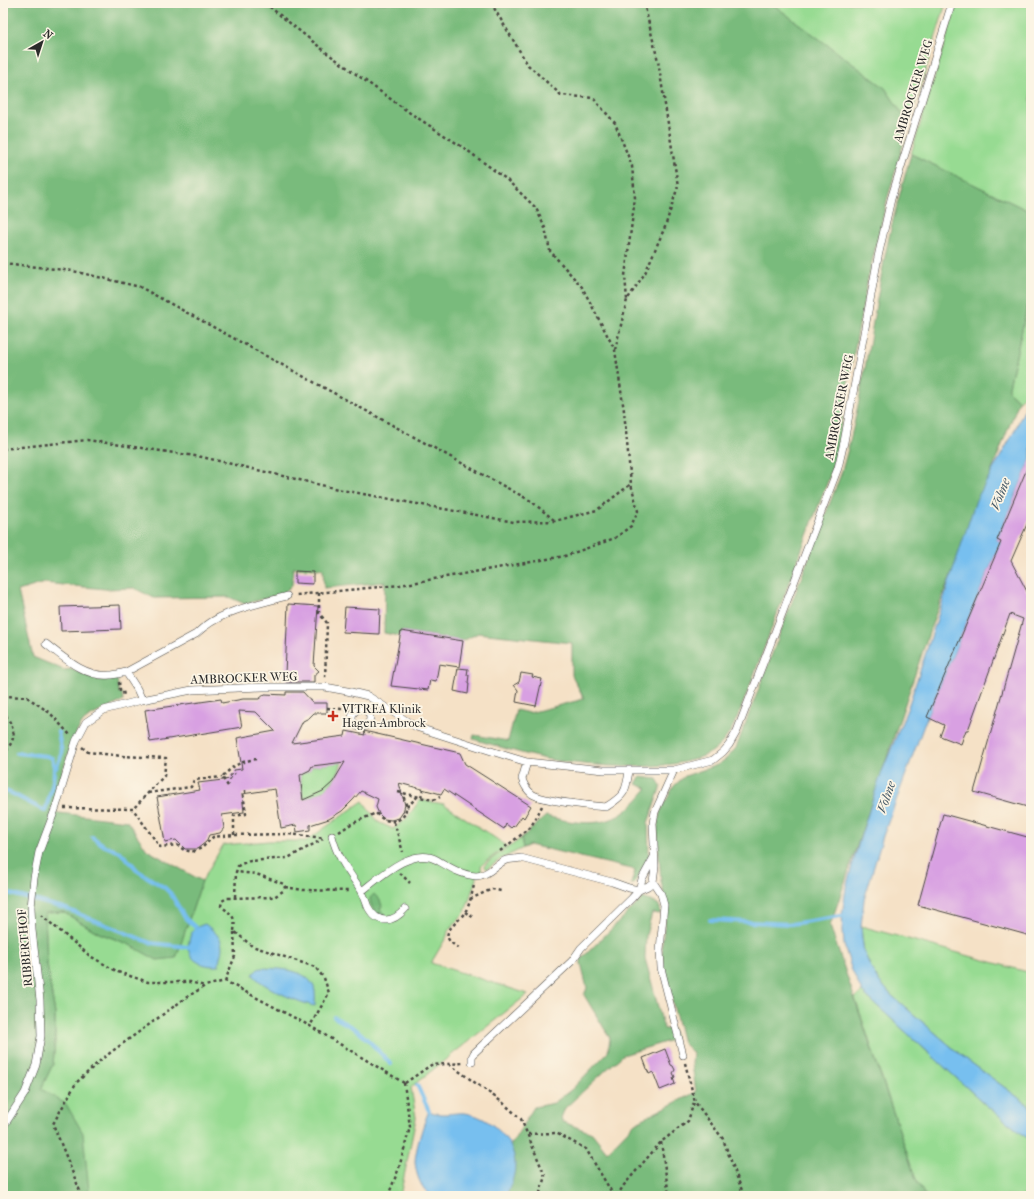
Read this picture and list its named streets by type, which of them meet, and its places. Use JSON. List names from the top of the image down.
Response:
{
  "streets": {
    "lane": ["AMBROCKER WEG", "RIBBERTHOF"]
  },
  "crossings": [
    ["AMBROCKER WEG", "RIBBERTHOF"]
  ],
  "water": ["Volme"],
  "places": {
    "health": ["VITREA Klinik Hagen-Ambrock"]
  },
  "north": "top right"
}
